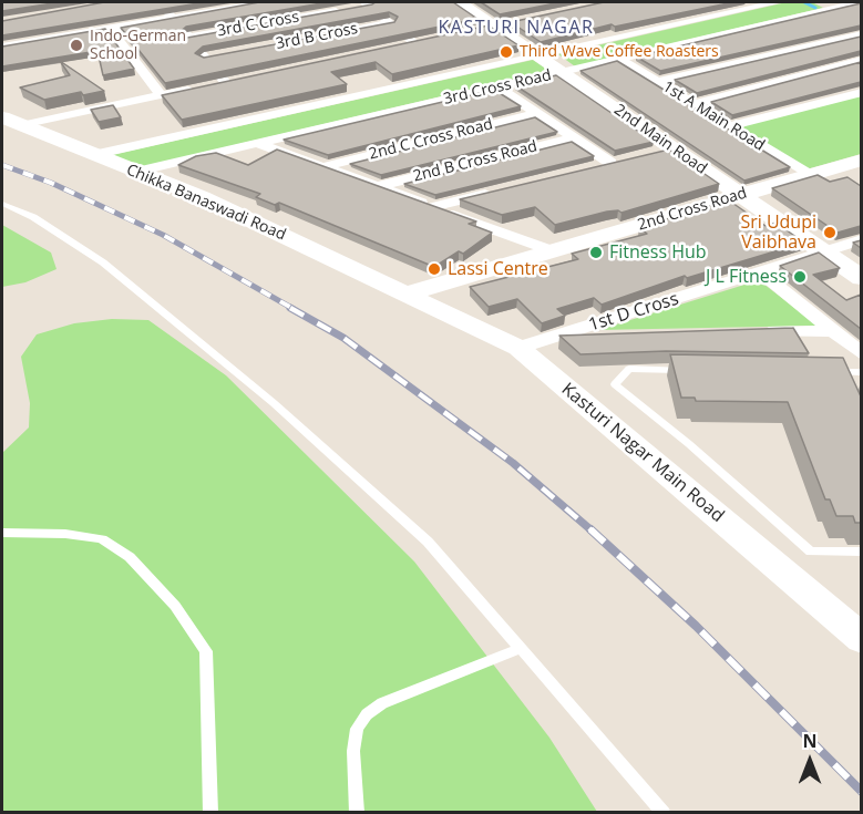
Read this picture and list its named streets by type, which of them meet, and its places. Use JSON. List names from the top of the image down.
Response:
{
  "streets": {
    "main road": [
      "2nd Main Road",
      "Chikka Banaswadi Road",
      "2nd Cross Road",
      "Kasturi Nagar Main Road"
    ],
    "street": [
      "3rd C Cross",
      "3rd B Cross",
      "3rd Cross Road",
      "1st A Main Road",
      "2nd C Cross Road",
      "2nd B Cross Road",
      "1st D Cross"
    ]
  },
  "crossings": [
    ["3rd Cross Road", "1st A Main Road"],
    ["3rd Cross Road", "2nd Main Road"],
    ["3rd Cross Road", "Chikka Banaswadi Road"],
    ["1st A Main Road", "2nd Cross Road"],
    ["2nd Main Road", "2nd Cross Road"],
    ["2nd Main Road", "1st D Cross"],
    ["Chikka Banaswadi Road", "2nd Cross Road"],
    ["Chikka Banaswadi Road", "Kasturi Nagar Main Road"],
    ["2nd Cross Road", "Kasturi Nagar Main Road"],
    ["1st D Cross", "Kasturi Nagar Main Road"]
  ],
  "districts": ["KASTURI NAGAR"],
  "places": [
    "Indo-German School",
    "Third Wave Coffee Roasters",
    "Sri Udupi Vaibhava",
    "Fitness Hub",
    "Lassi Centre",
    "J L Fitness"
  ],
  "north": "top"
}
